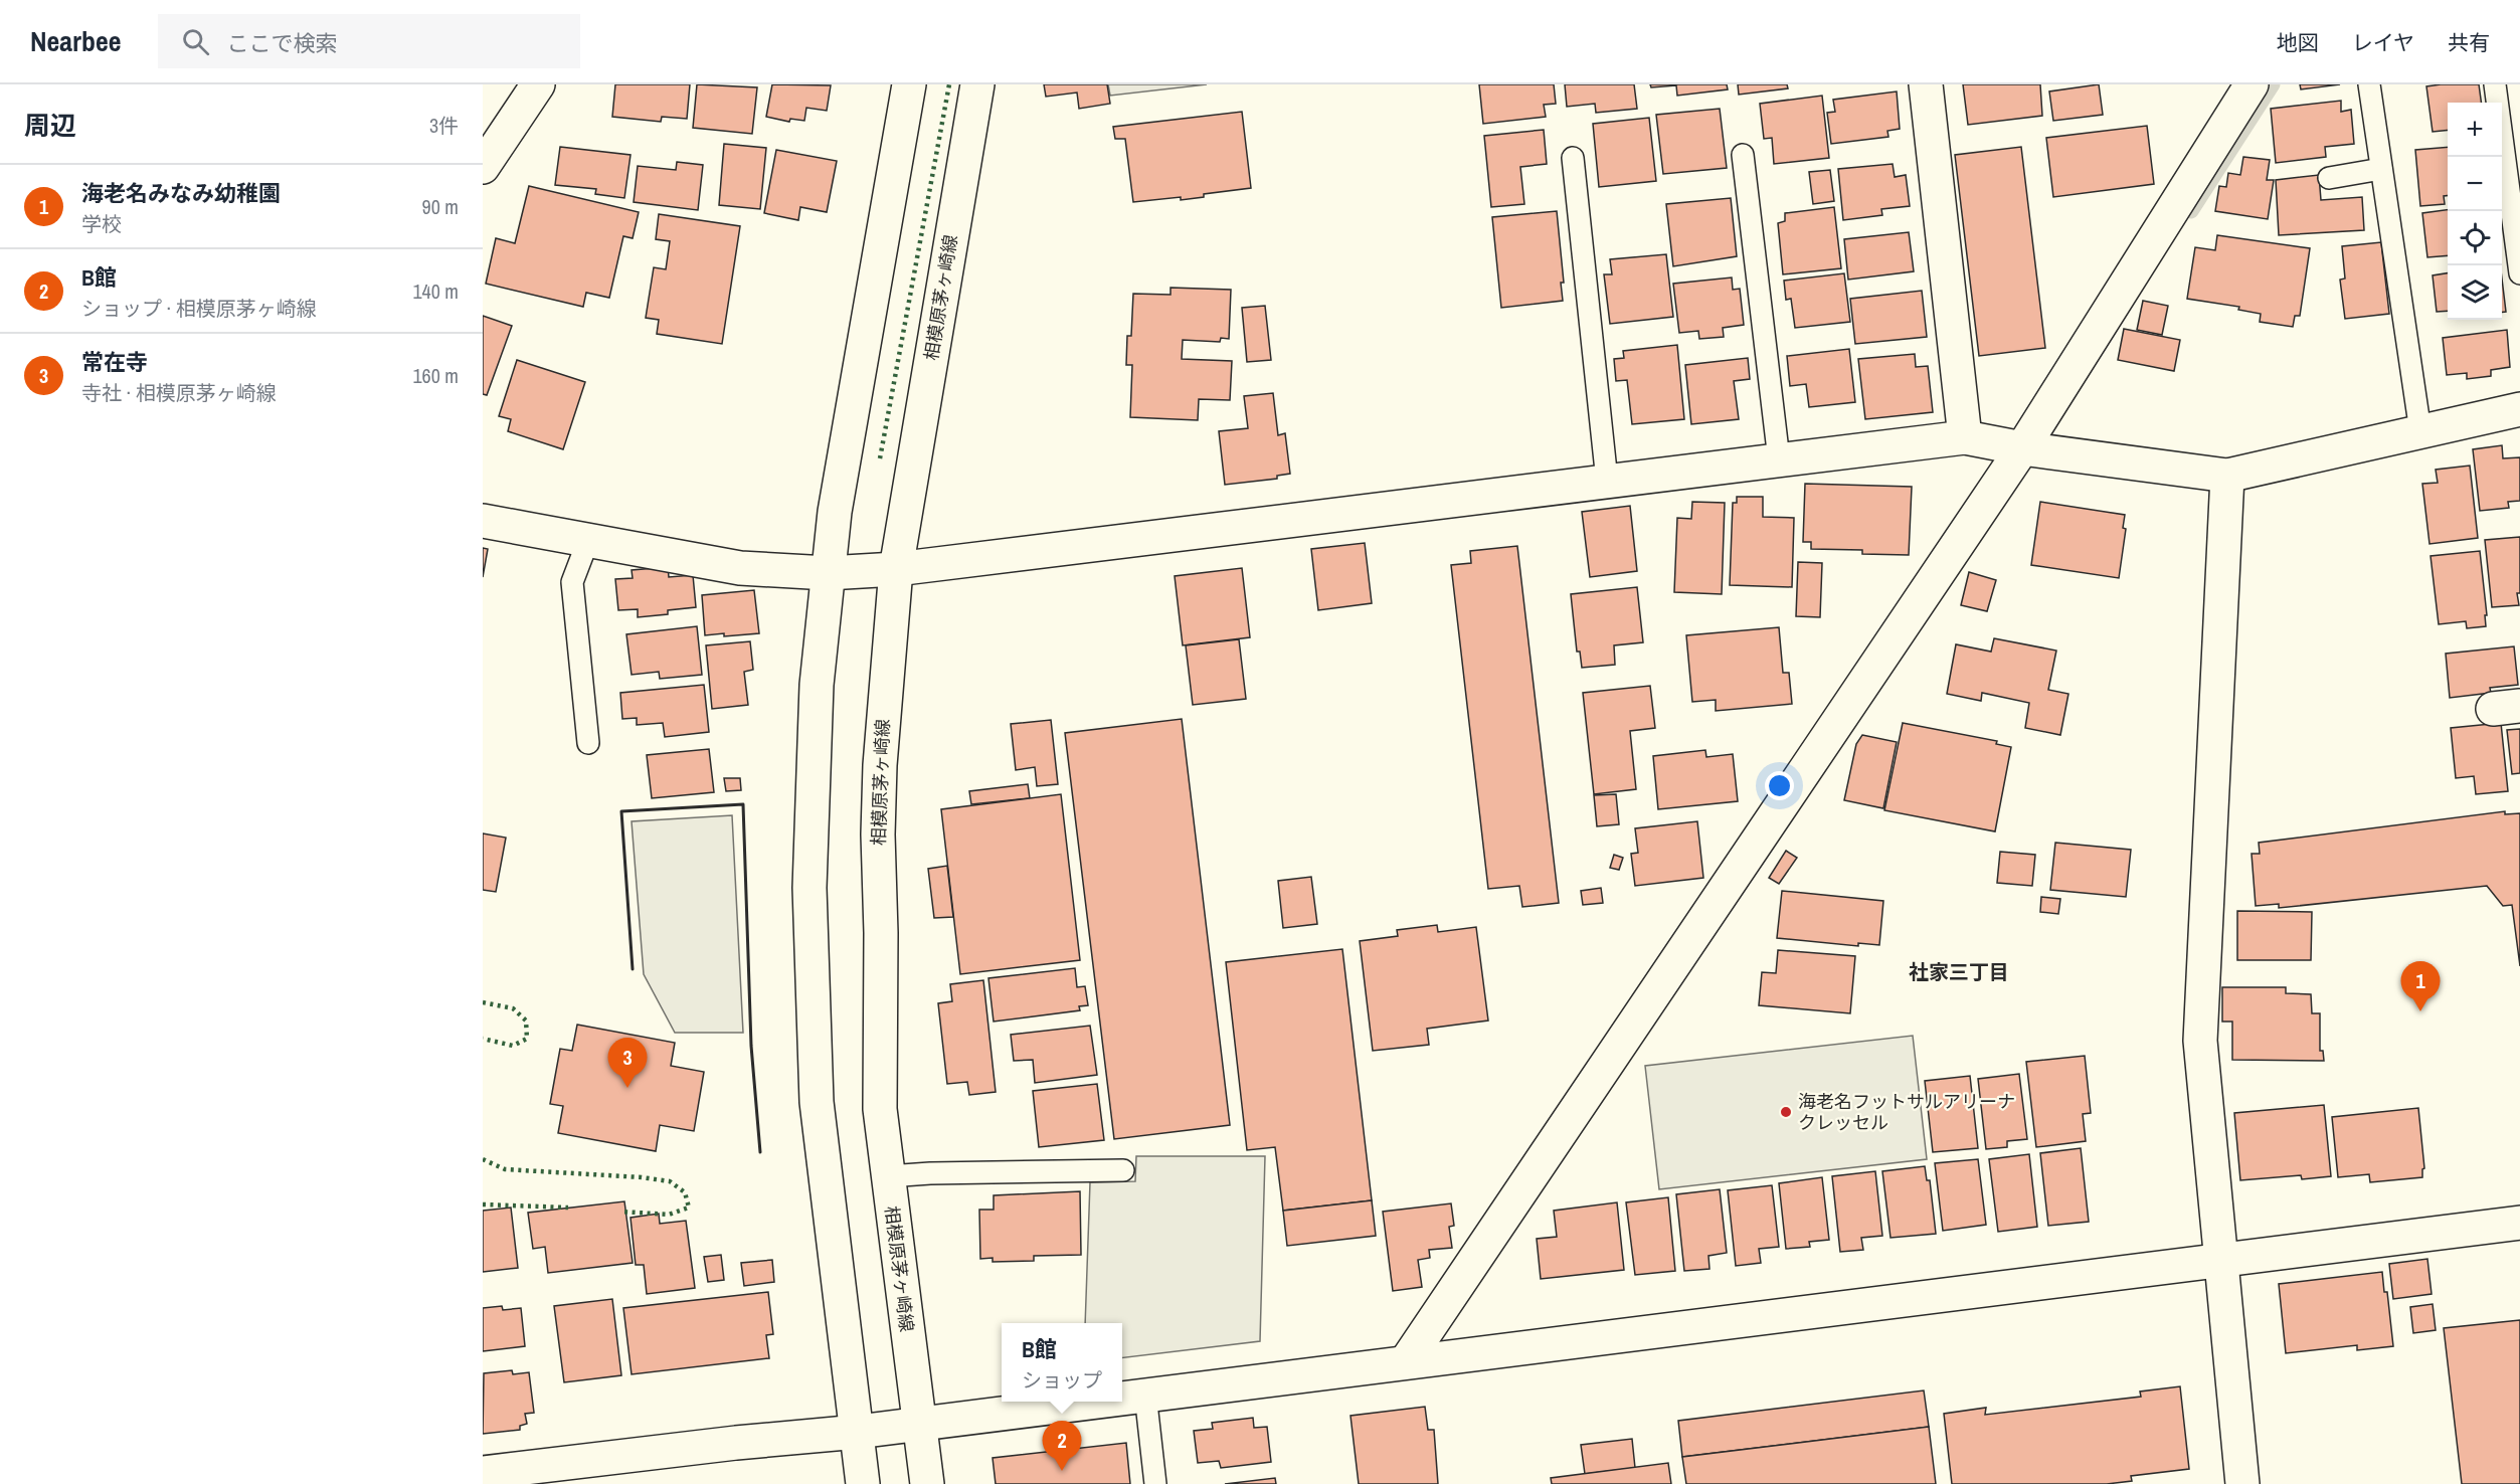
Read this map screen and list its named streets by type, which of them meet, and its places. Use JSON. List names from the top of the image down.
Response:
{
  "streets": {
    "street": ["相模原茅ヶ崎線"]
  },
  "districts": ["社家三丁目"],
  "places": ["海老名フットサルアリーナ クレッセル"],
  "page": {
    "header": "Nearbee",
    "search": "ここで検索",
    "nav": ["地図", "レイヤ", "共有"],
    "heading": ["周辺", "3件"],
    "map_buttons": ["+", "−"],
    "list": [
      {
        "mark": "1",
        "name": "海老名みなみ幼稚園",
        "note": "学校",
        "value": "90 m"
      },
      {
        "mark": "2",
        "name": "B館",
        "note": "ショップ · 相模原茅ヶ崎線",
        "value": "140 m"
      },
      {
        "mark": "3",
        "name": "常在寺",
        "note": "寺社 · 相模原茅ヶ崎線",
        "value": "160 m"
      }
    ],
    "pins": ["1", "3", "2"],
    "popup": ["B館", "ショップ"]
  }
}
